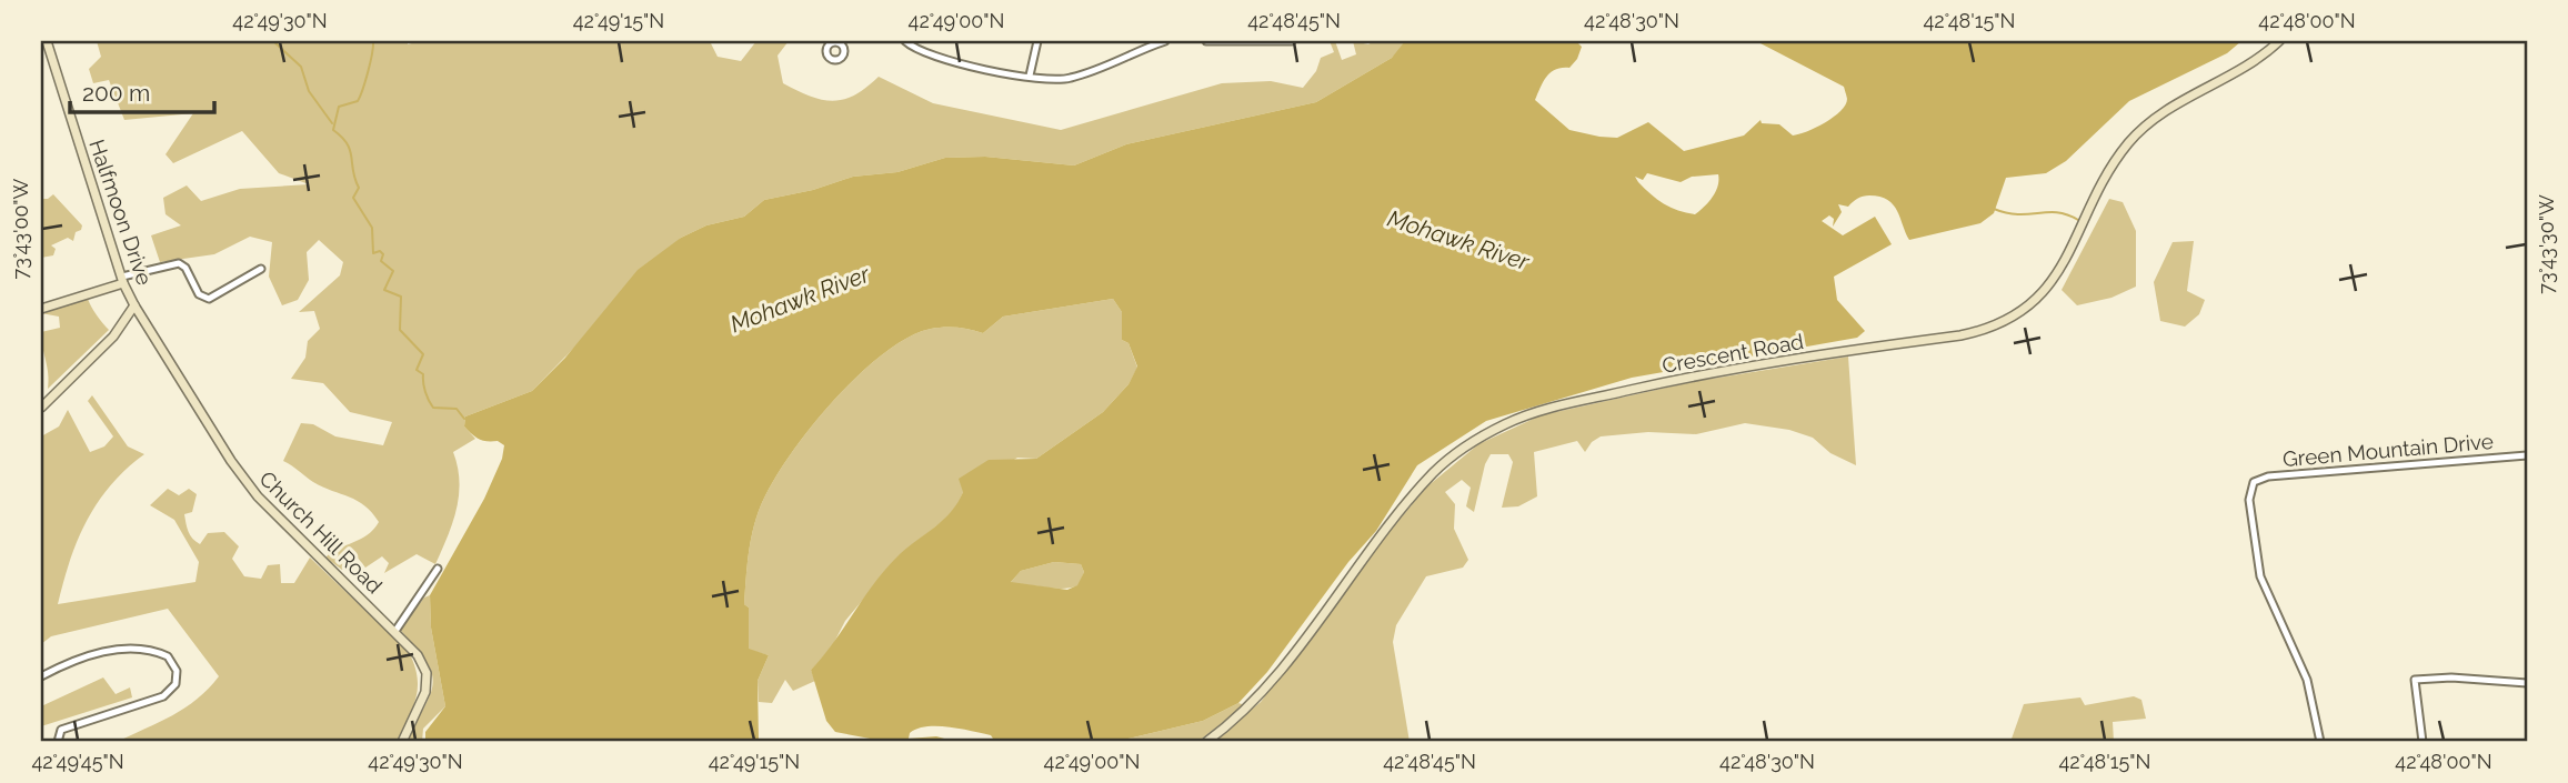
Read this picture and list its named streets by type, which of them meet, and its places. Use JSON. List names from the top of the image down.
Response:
{
  "streets": {
    "street": [
      "Halfmoon Drive",
      "Crescent Road",
      "Green Mountain Drive",
      "Church Hill Road"
    ]
  },
  "crossings": [
    ["Halfmoon Drive", "Church Hill Road"]
  ],
  "water": ["Mohawk River"],
  "scale_bar": "200 m",
  "coordinates": [
    "42°49'30\"N",
    "42°49'15\"N",
    "42°49'00\"N",
    "42°48'45\"N",
    "42°48'30\"N",
    "42°48'15\"N",
    "42°48'00\"N",
    "73°43'00\"W",
    "73°43'30\"W",
    "42°49'45\"N"
  ]
}
